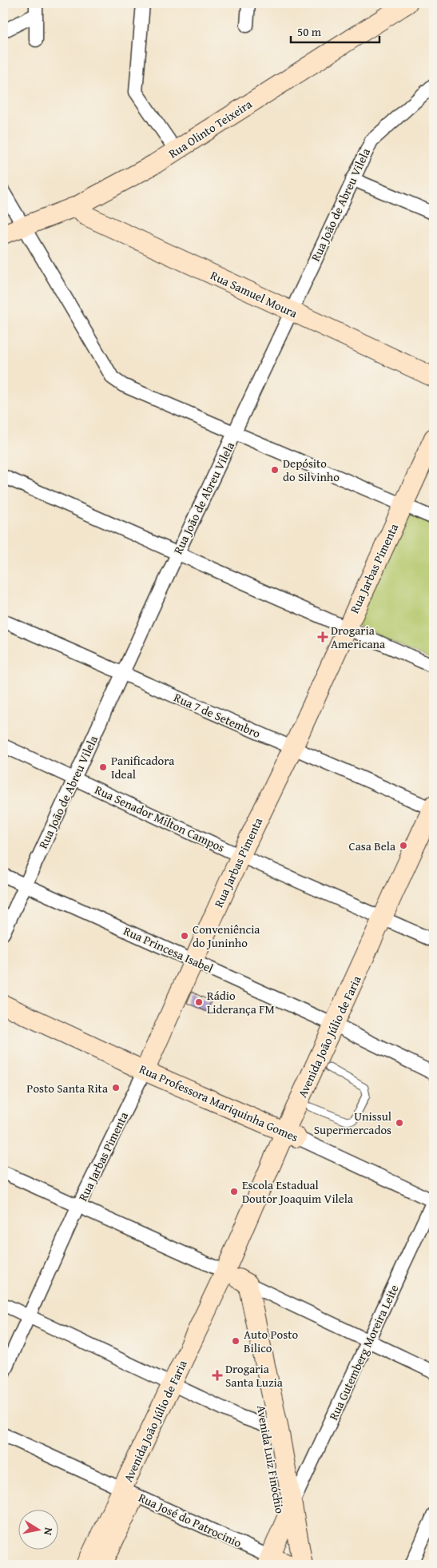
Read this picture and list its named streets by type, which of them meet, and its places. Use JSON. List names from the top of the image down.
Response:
{
  "streets": {
    "street": [
      "Rua Olinto Teixeira",
      "Rua João de Abreu Vilela",
      "Rua Samuel Moura",
      "Rua Jarbas Pimenta",
      "Rua 7 de Setembro",
      "Rua Senador Milton Campos",
      "Rua Princesa Isabel",
      "Avenida João Júlio de Faria",
      "Rua Professora Mariquinha Gomes",
      "Rua Gutemberg Moreira Leite",
      "Avenida Luiz Finóchio",
      "Rua José do Patrocinio"
    ]
  },
  "crossings": [
    ["Rua Olinto Teixeira", "Rua Samuel Moura"],
    ["Rua João de Abreu Vilela", "Rua Samuel Moura"],
    ["Rua João de Abreu Vilela", "Rua 7 de Setembro"],
    ["Rua João de Abreu Vilela", "Rua Senador Milton Campos"],
    ["Rua João de Abreu Vilela", "Rua Princesa Isabel"],
    ["Rua Jarbas Pimenta", "Rua 7 de Setembro"],
    ["Rua Jarbas Pimenta", "Rua Senador Milton Campos"],
    ["Rua Jarbas Pimenta", "Rua Princesa Isabel"],
    ["Rua Jarbas Pimenta", "Rua Professora Mariquinha Gomes"],
    ["Rua 7 de Setembro", "Avenida João Júlio de Faria"],
    ["Rua Senador Milton Campos", "Avenida João Júlio de Faria"],
    ["Rua Princesa Isabel", "Avenida João Júlio de Faria"],
    ["Avenida João Júlio de Faria", "Rua Professora Mariquinha Gomes"],
    ["Avenida João Júlio de Faria", "Avenida Luiz Finóchio"],
    ["Avenida João Júlio de Faria", "Rua José do Patrocinio"],
    ["Rua Professora Mariquinha Gomes", "Rua Gutemberg Moreira Leite"],
    ["Rua Gutemberg Moreira Leite", "Avenida Luiz Finóchio"],
    ["Avenida Luiz Finóchio", "Rua José do Patrocinio"]
  ],
  "places": {
    "other": [
      "Depósito do Silvinho",
      "Panificadora Ideal",
      "Casa Bela",
      "Conveniência do Juninho",
      "Rádio Liderança FM",
      "Posto Santa Rita",
      "Unissul Supermercados",
      "Escola Estadual Doutor Joaquim Vilela",
      "Auto Posto Bilico"
    ],
    "health": ["Drogaria Americana", "Drogaria Santa Luzia"]
  },
  "scale_bar": "50 m",
  "north": "right"
}
